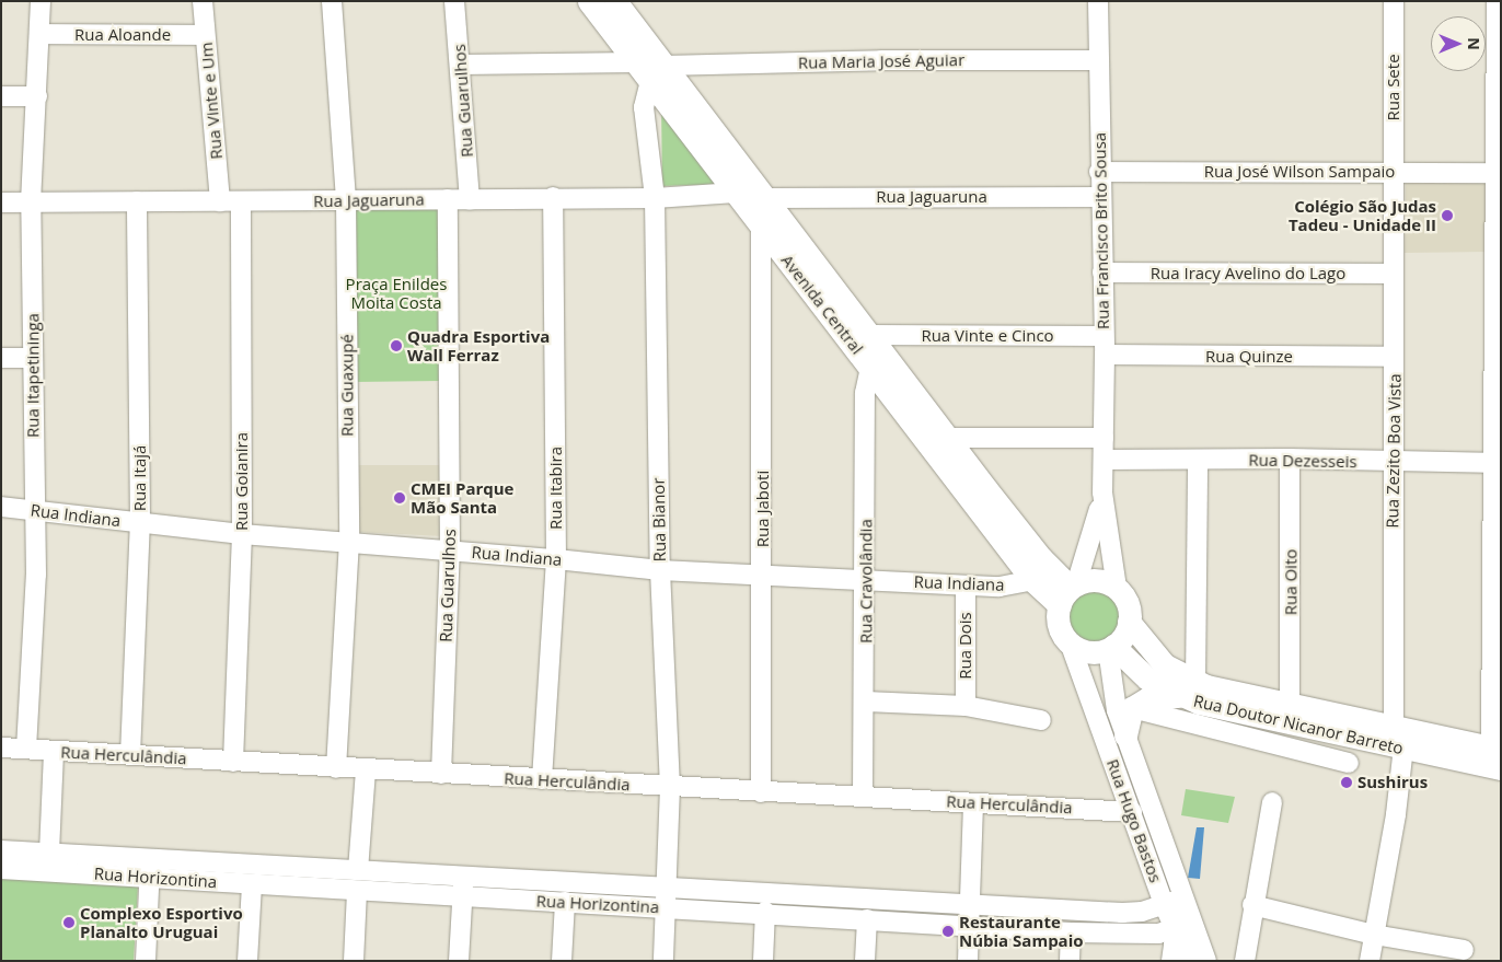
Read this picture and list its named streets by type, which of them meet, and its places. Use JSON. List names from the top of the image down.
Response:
{
  "streets": {
    "main road": ["Avenida Central", "Rua Doutor Nicanor Barreto"],
    "street": [
      "Rua Aloande",
      "Rua Maria José Aguiar",
      "Rua Sete",
      "Rua Vinte e Um",
      "Rua Guarulhos",
      "Rua José Wilson Sampaio",
      "Rua Jaguaruna",
      "Rua Francisco Brito Sousa",
      "Rua Iracy Avelino do Lago",
      "Rua Vinte e Cinco",
      "Rua Quinze",
      "Rua Itapetininga",
      "Rua Guaxupé",
      "Rua Zezito Boa Vista",
      "Rua Dezesseis",
      "Rua Itajá",
      "Rua Goianira",
      "Rua Itabira",
      "Rua Jaboti",
      "Rua Indiana",
      "Rua Bianor",
      "Rua Cravolândia",
      "Rua Oito",
      "Rua Dois",
      "Rua Herculândia",
      "Rua Hugo Bastos",
      "Rua Horizontina"
    ]
  },
  "crossings": [
    ["Rua Aloande", "Rua Vinte e Um"],
    ["Rua Aloande", "Rua Itapetininga"],
    ["Rua Maria José Aguiar", "Rua Francisco Brito Sousa"],
    ["Rua Maria José Aguiar", "Avenida Central"],
    ["Rua Maria José Aguiar", "Rua Bianor"],
    ["Rua Sete", "Rua José Wilson Sampaio"],
    ["Rua Sete", "Rua Zezito Boa Vista"],
    ["Rua Vinte e Um", "Rua Jaguaruna"],
    ["Rua Guarulhos", "Rua Jaguaruna"],
    ["Rua Guarulhos", "Rua Indiana"],
    ["Rua Guarulhos", "Rua Herculândia"],
    ["Rua José Wilson Sampaio", "Rua Francisco Brito Sousa"],
    ["Rua José Wilson Sampaio", "Rua Zezito Boa Vista"],
    ["Rua Jaguaruna", "Rua Francisco Brito Sousa"],
    ["Rua Jaguaruna", "Avenida Central"],
    ["Rua Jaguaruna", "Rua Itapetininga"],
    ["Rua Jaguaruna", "Rua Guaxupé"],
    ["Rua Jaguaruna", "Rua Itajá"],
    ["Rua Jaguaruna", "Rua Goianira"],
    ["Rua Jaguaruna", "Rua Itabira"],
    ["Rua Jaguaruna", "Rua Bianor"],
    ["Rua Francisco Brito Sousa", "Rua Iracy Avelino do Lago"],
    ["Rua Francisco Brito Sousa", "Rua Vinte e Cinco"],
    ["Rua Francisco Brito Sousa", "Rua Quinze"],
    ["Rua Francisco Brito Sousa", "Rua Dezesseis"],
    ["Rua Iracy Avelino do Lago", "Rua Zezito Boa Vista"],
    ["Avenida Central", "Rua Vinte e Cinco"],
    ["Avenida Central", "Rua Jaboti"],
    ["Avenida Central", "Rua Indiana"],
    ["Avenida Central", "Rua Bianor"],
    ["Avenida Central", "Rua Cravolândia"],
    ["Avenida Central", "Rua Doutor Nicanor Barreto"],
    ["Avenida Central", "Rua Hugo Bastos"],
    ["Rua Vinte e Cinco", "Rua Quinze"],
    ["Rua Quinze", "Rua Zezito Boa Vista"],
    ["Rua Itapetininga", "Rua Indiana"],
    ["Rua Itapetininga", "Rua Herculândia"],
    ["Rua Guaxupé", "Rua Indiana"],
    ["Rua Guaxupé", "Rua Herculândia"],
    ["Rua Zezito Boa Vista", "Rua Dezesseis"],
    ["Rua Zezito Boa Vista", "Rua Doutor Nicanor Barreto"],
    ["Rua Dezesseis", "Rua Oito"],
    ["Rua Itajá", "Rua Indiana"],
    ["Rua Itajá", "Rua Herculândia"],
    ["Rua Goianira", "Rua Indiana"],
    ["Rua Goianira", "Rua Herculândia"],
    ["Rua Itabira", "Rua Indiana"],
    ["Rua Itabira", "Rua Herculândia"],
    ["Rua Jaboti", "Rua Indiana"],
    ["Rua Jaboti", "Rua Herculândia"],
    ["Rua Indiana", "Rua Bianor"],
    ["Rua Indiana", "Rua Cravolândia"],
    ["Rua Indiana", "Rua Dois"],
    ["Rua Bianor", "Rua Herculândia"],
    ["Rua Bianor", "Rua Horizontina"],
    ["Rua Cravolândia", "Rua Herculândia"],
    ["Rua Oito", "Rua Doutor Nicanor Barreto"],
    ["Rua Doutor Nicanor Barreto", "Rua Hugo Bastos"],
    ["Rua Herculândia", "Rua Hugo Bastos"],
    ["Rua Hugo Bastos", "Rua Horizontina"]
  ],
  "parks": ["Praça Enildes Moita Costa"],
  "places": [
    "Colégio São Judas Tadeu - Unidade II",
    "Quadra Esportiva Wall Ferraz",
    "CMEI Parque Mão Santa",
    "Sushirus",
    "Complexo Esportivo Planalto Uruguai",
    "Restaurante Núbia Sampaio"
  ],
  "north": "right"
}
